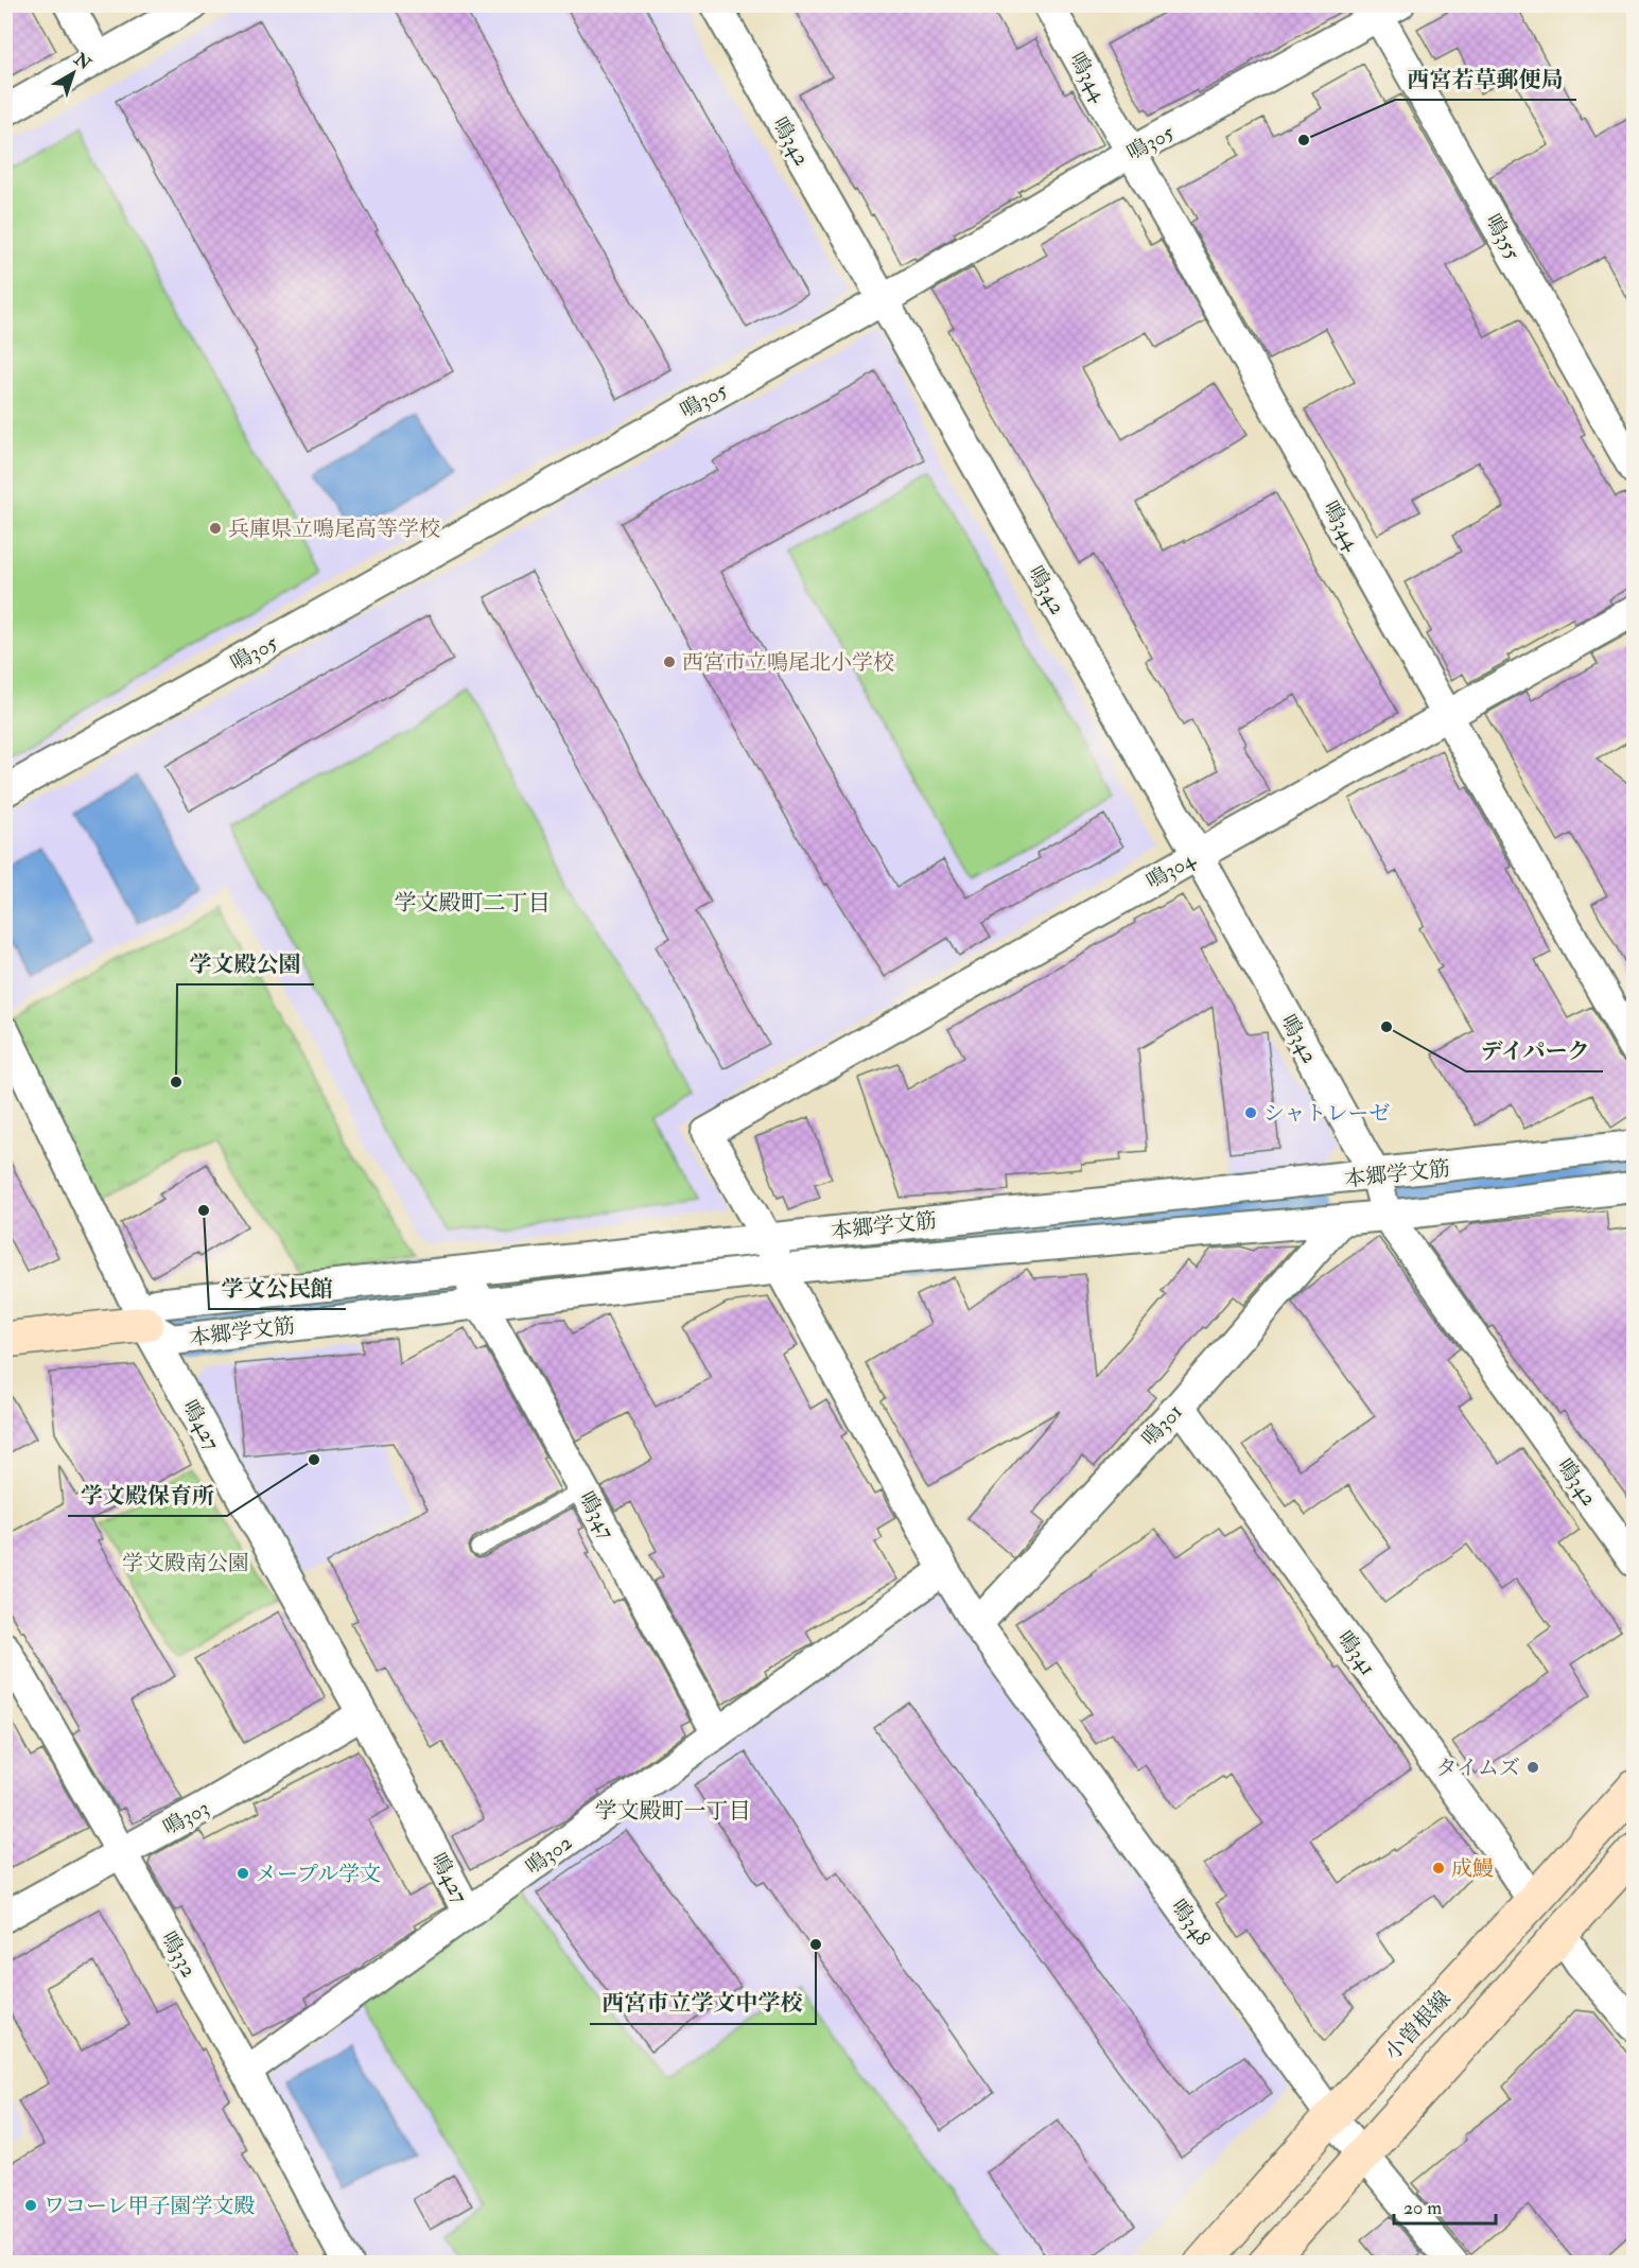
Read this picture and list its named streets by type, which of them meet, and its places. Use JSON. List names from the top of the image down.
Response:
{
  "streets": {
    "street": [
      "鳴344",
      "鳴342",
      "鳴305",
      "鳴355",
      "鳴304",
      "本郷学文筋",
      "鳴427",
      "鳴301",
      "鳴347",
      "鳴341",
      "鳴303",
      "鳴302",
      "鳴348",
      "鳴332",
      "小曽根線"
    ]
  },
  "crossings": [
    ["鳴344", "鳴305"],
    ["鳴344", "鳴304"],
    ["鳴342", "鳴305"],
    ["鳴342", "鳴304"],
    ["鳴342", "本郷学文筋"],
    ["鳴305", "鳴355"],
    ["鳴304", "鳴348"],
    ["本郷学文筋", "鳴427"],
    ["本郷学文筋", "鳴301"],
    ["本郷学文筋", "鳴347"],
    ["本郷学文筋", "鳴348"],
    ["鳴427", "鳴303"],
    ["鳴427", "鳴302"],
    ["鳴301", "鳴341"],
    ["鳴301", "鳴348"],
    ["鳴347", "鳴302"],
    ["鳴341", "小曽根線"],
    ["鳴303", "鳴332"],
    ["鳴302", "鳴348"],
    ["鳴302", "鳴332"],
    ["鳴348", "小曽根線"]
  ],
  "districts": ["学文殿町二丁目", "学文殿町一丁目"],
  "parks": ["学文殿南公園"],
  "places": [
    "西宮若草郵便局",
    "兵庫県立鳴尾高等学校",
    "西宮市立鳴尾北小学校",
    "デイパーク",
    "学文殿公園",
    "シャトレーゼ",
    "学文公民館",
    "学文殿保育所",
    "タイムズ",
    "成鰻",
    "メープル学文",
    "西宮市立学文中学校",
    "ワコーレ甲子園学文殿"
  ],
  "scale_bar": "20 m",
  "north": "top right"
}
